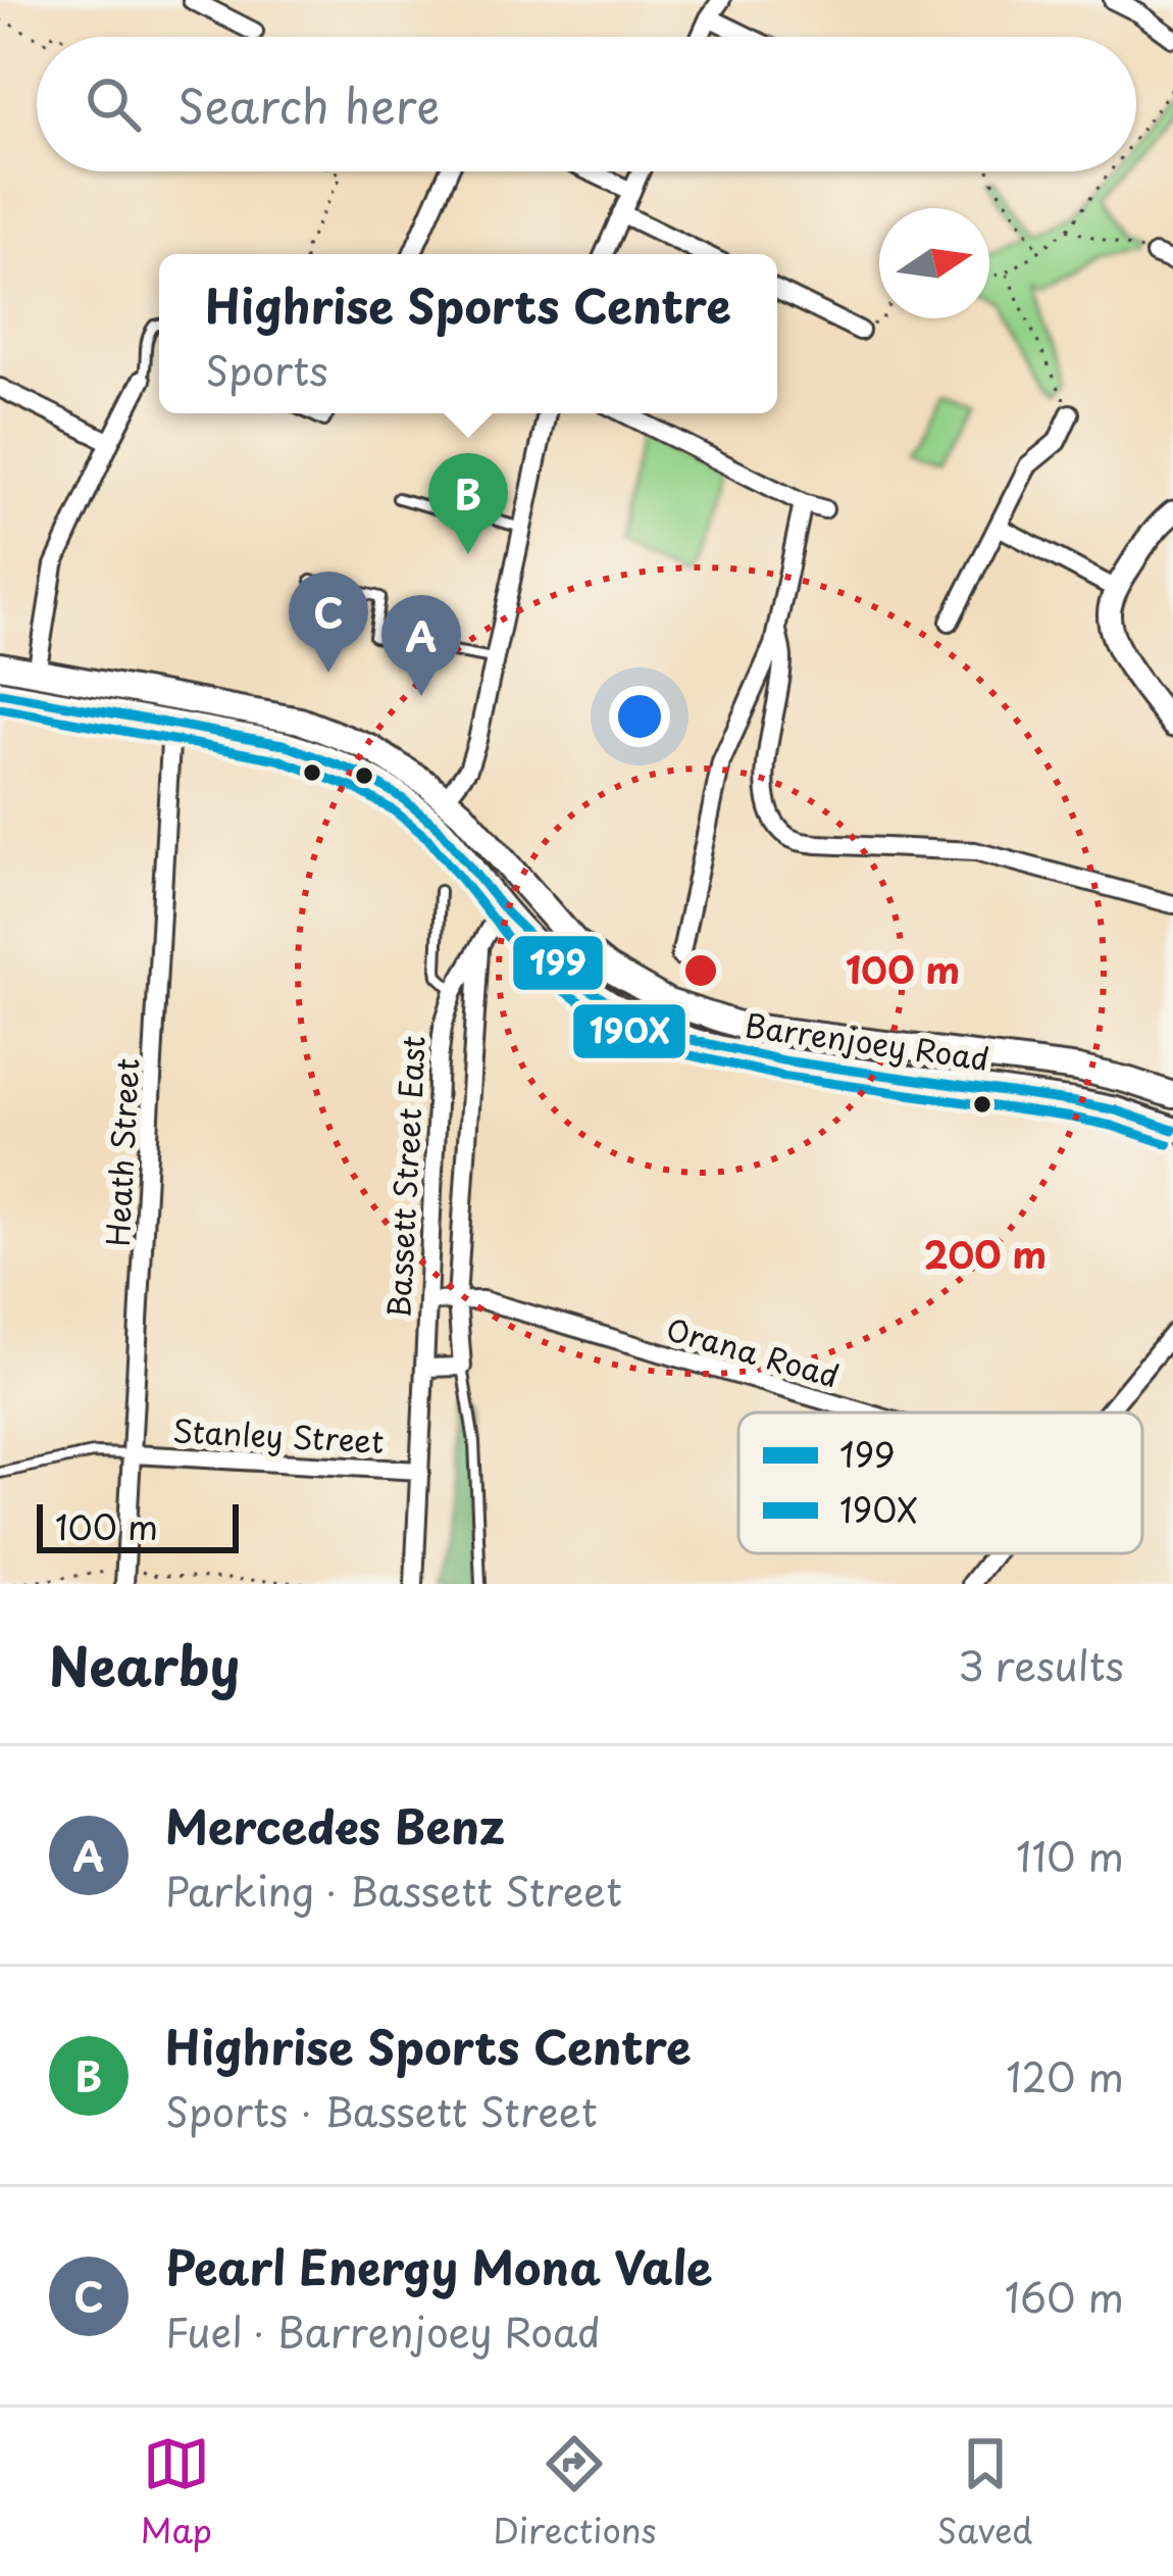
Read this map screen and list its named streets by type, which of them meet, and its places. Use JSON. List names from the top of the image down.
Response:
{
  "streets": {
    "main road": ["Barrenjoey Road"],
    "street": [
      "Heath Street",
      "Bassett Street East",
      "Orana Road",
      "Stanley Street"
    ]
  },
  "crossings": [
    ["Barrenjoey Road", "Heath Street"],
    ["Barrenjoey Road", "Bassett Street East"],
    ["Heath Street", "Stanley Street"],
    ["Bassett Street East", "Orana Road"],
    ["Bassett Street East", "Stanley Street"]
  ],
  "lines": ["transit line 199", "transit line 190X"],
  "legend": ["199", "190X"],
  "scale_bar": "100 m",
  "north": "right",
  "page": {
    "search": "Search here",
    "popup": ["Highrise Sports Centre", "Sports"],
    "pins": ["B", "C", "A"],
    "scale": "100 m",
    "heading": ["Nearby", "3 results"],
    "list": [
      {
        "mark": "A",
        "name": "Mercedes Benz",
        "note": "Parking · Bassett Street",
        "value": "110 m"
      },
      {
        "mark": "B",
        "name": "Highrise Sports Centre",
        "note": "Sports · Bassett Street",
        "value": "120 m"
      },
      {
        "mark": "C",
        "name": "Pearl Energy Mona Vale",
        "note": "Fuel · Barrenjoey Road",
        "value": "160 m"
      }
    ],
    "nav": ["Map", "Directions", "Saved"]
  },
  "rings": ["100 m", "200 m"]
}
